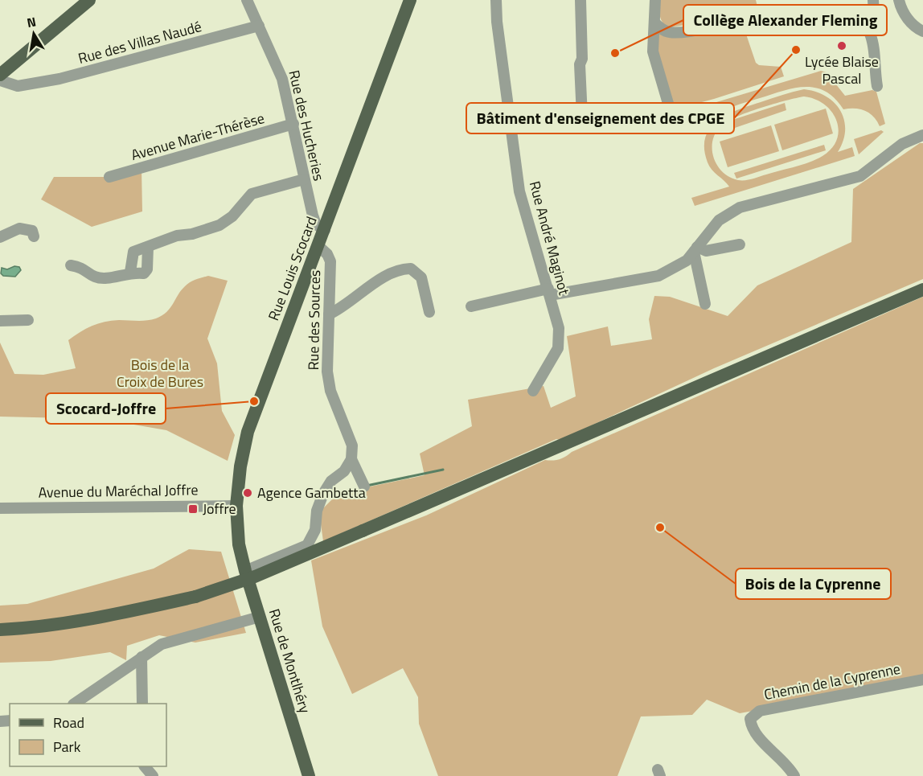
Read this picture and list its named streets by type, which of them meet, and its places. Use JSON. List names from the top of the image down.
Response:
{
  "streets": {
    "main road": ["Rue Louis Scocard", "Rue de Montlhéry"],
    "street": [
      "Rue des Villas Naudé",
      "Rue des Hucheries",
      "Avenue Marie-Thérèse",
      "Rue André Maginot",
      "Rue des Sources",
      "Avenue du Maréchal Joffre",
      "Chemin de la Cyprenne"
    ]
  },
  "crossings": [
    ["Rue des Villas Naudé", "Rue des Hucheries"],
    ["Rue des Hucheries", "Avenue Marie-Thérèse"],
    ["Rue des Hucheries", "Rue Louis Scocard"],
    ["Rue Louis Scocard", "Rue des Sources"],
    ["Rue Louis Scocard", "Avenue du Maréchal Joffre"],
    ["Rue Louis Scocard", "Rue de Montlhéry"]
  ],
  "parks": ["Bois de la Croix de Bures"],
  "places": {
    "other": [
      "Lycée Blaise Pascal",
      "Bâtiment d'enseignement des CPGE",
      "Collège Alexander Fleming",
      "Scocard-Joffre",
      "Agence Gambetta",
      "Bois de la Cyprenne"
    ],
    "transit": ["Joffre"]
  },
  "legend": ["Road", "Park"],
  "north": "top"
}
